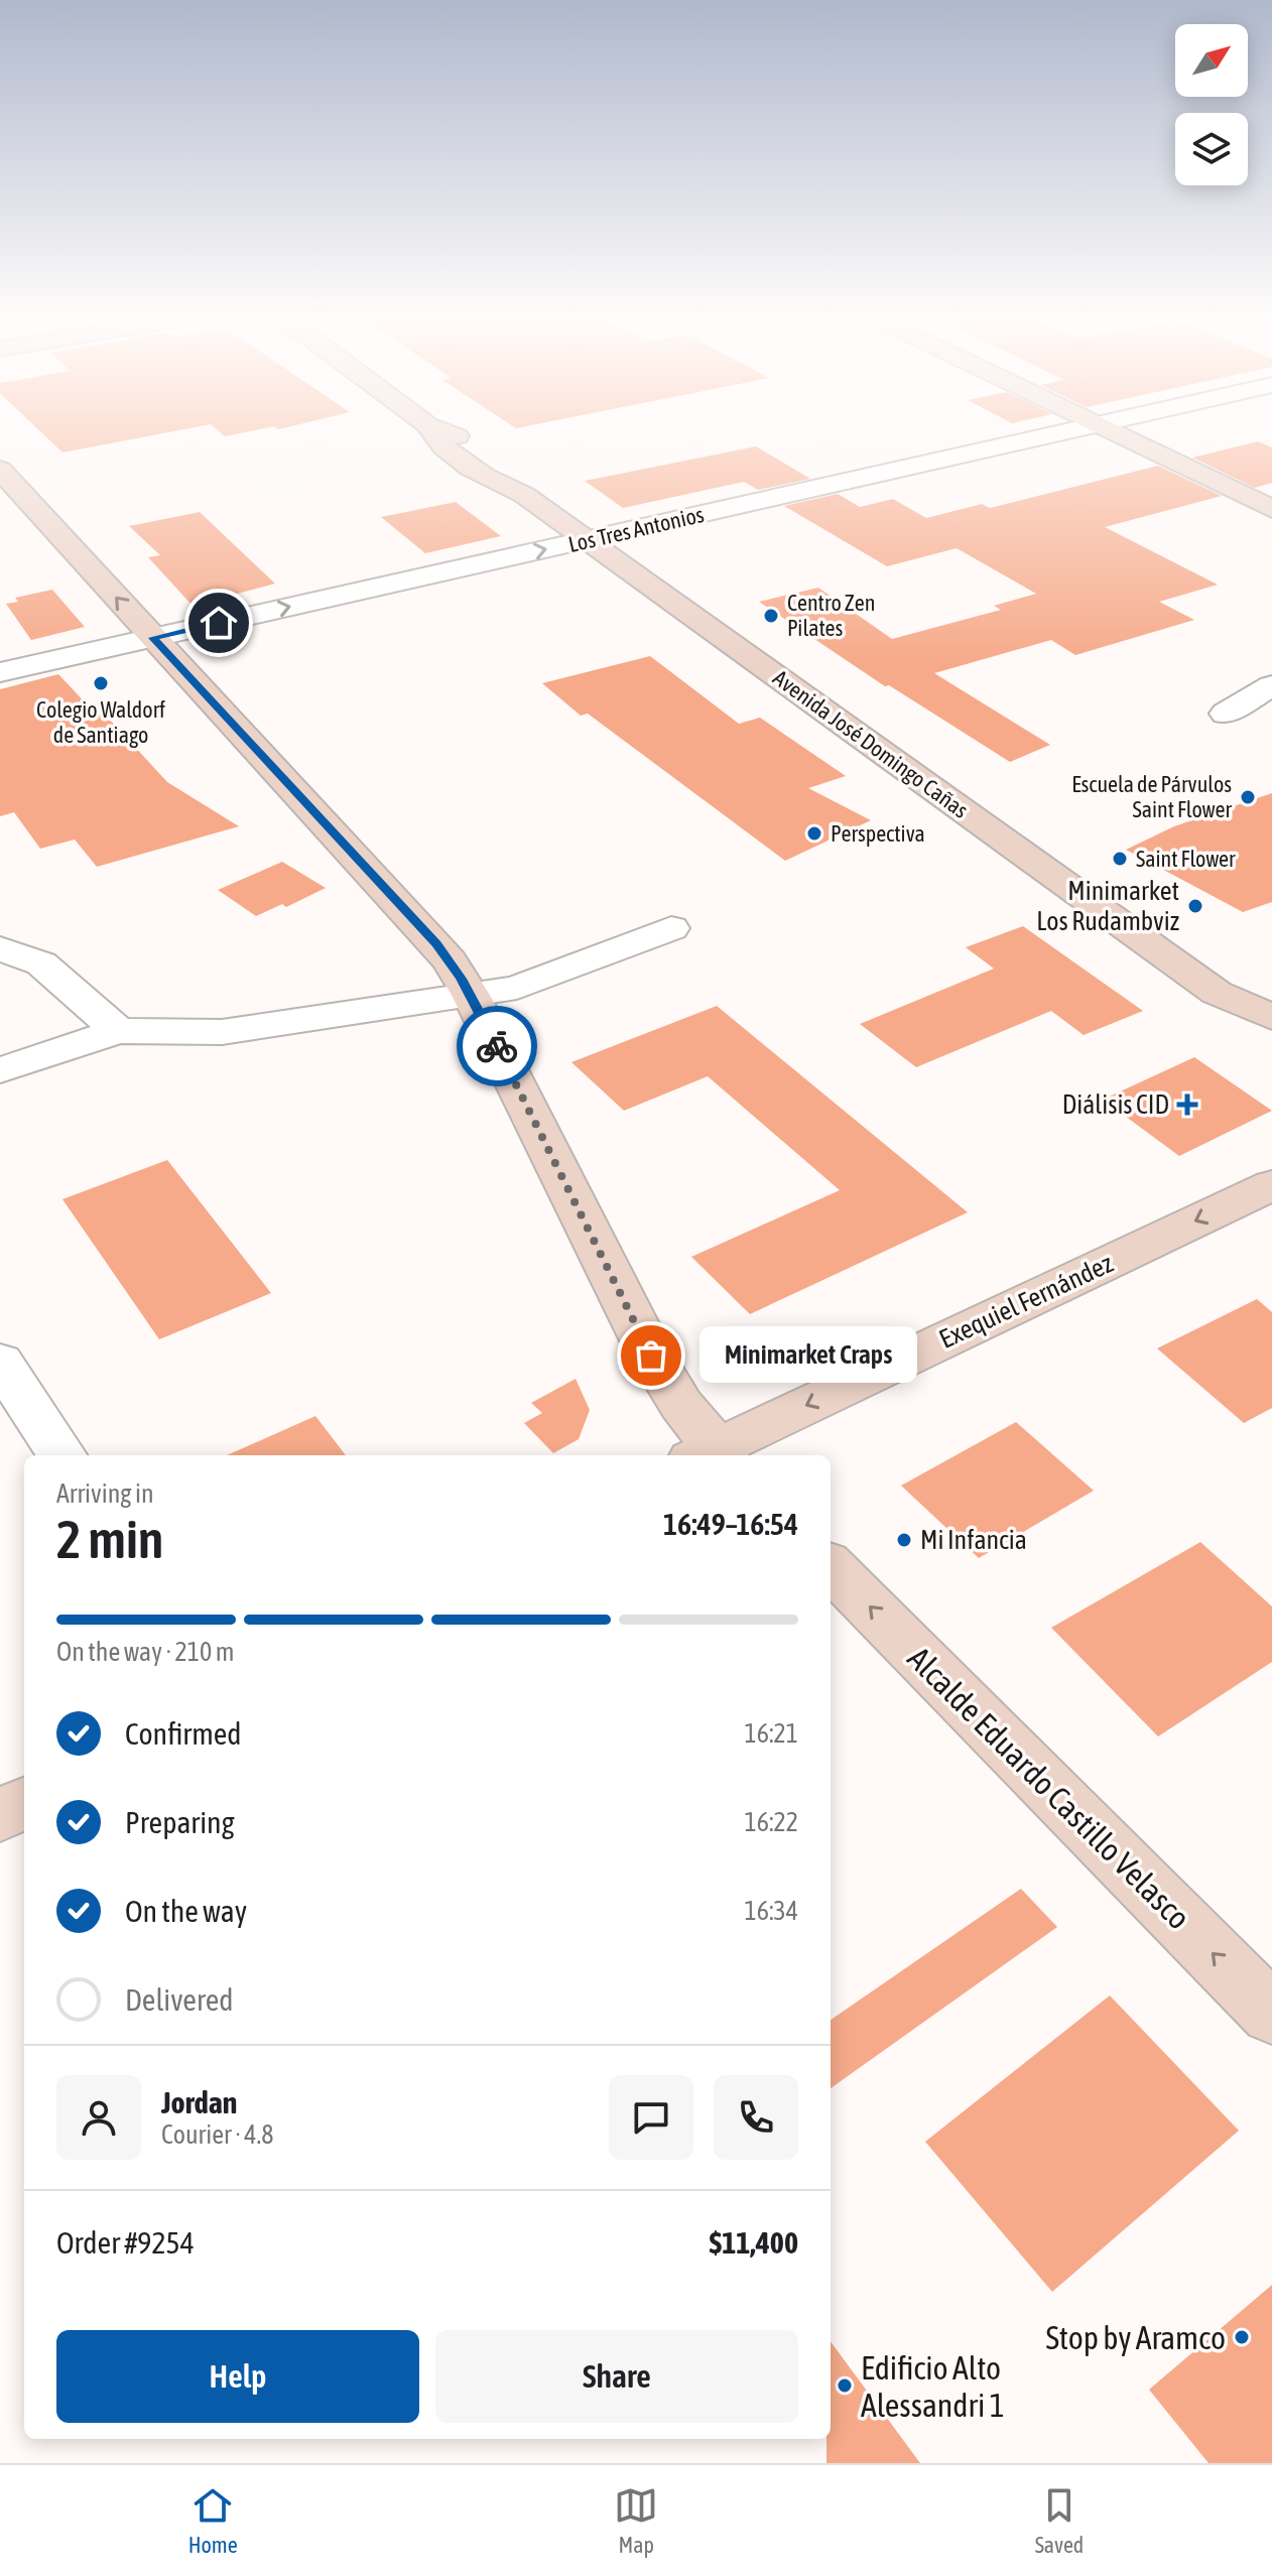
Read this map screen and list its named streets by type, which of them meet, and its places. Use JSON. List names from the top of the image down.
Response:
{
  "streets": {
    "main road": ["Avenida José Domingo Cañas", "Exequiel Fernández", "Alcalde Eduardo Castillo Velasco"],
    "street": ["Los Tres Antonios"]
  },
  "crossings": [
    ["Los Tres Antonios", "Avenida José Domingo Cañas"]
  ],
  "one_way": ["Los Tres Antonios", "Exequiel Fernández", "Alcalde Eduardo Castillo Velasco"],
  "places": {
    "other": [
      "Centro Zen Pilates",
      "Colegio Waldorf de Santiago",
      "Escuela de Párvulos Saint Flower",
      "Perspectiva",
      "Saint Flower",
      "Minimarket Los Rudambviz",
      "Minimarket Craps",
      "Mi Infancia",
      "Stop by Aramco",
      "Edificio Alto Alessandri 1"
    ],
    "health": ["Diálisis CID"]
  },
  "north": "top right",
  "page": {
    "bubble": "Minimarket Craps",
    "heading": ["2 min", "Arriving in", "16:49–16:54"],
    "panel": [
      "Jordan",
      "Courier · 4.8",
      "Order #9254",
      "$11,400"
    ],
    "bar": "On the way · 210 m",
    "list": [
      ["Confirmed", "16:21"],
      ["Preparing", "16:22"],
      ["On the way", "16:34"],
      "Delivered"
    ],
    "buttons": ["Help", "Share"],
    "tabs": ["Home", "Map", "Saved"]
  }
}
